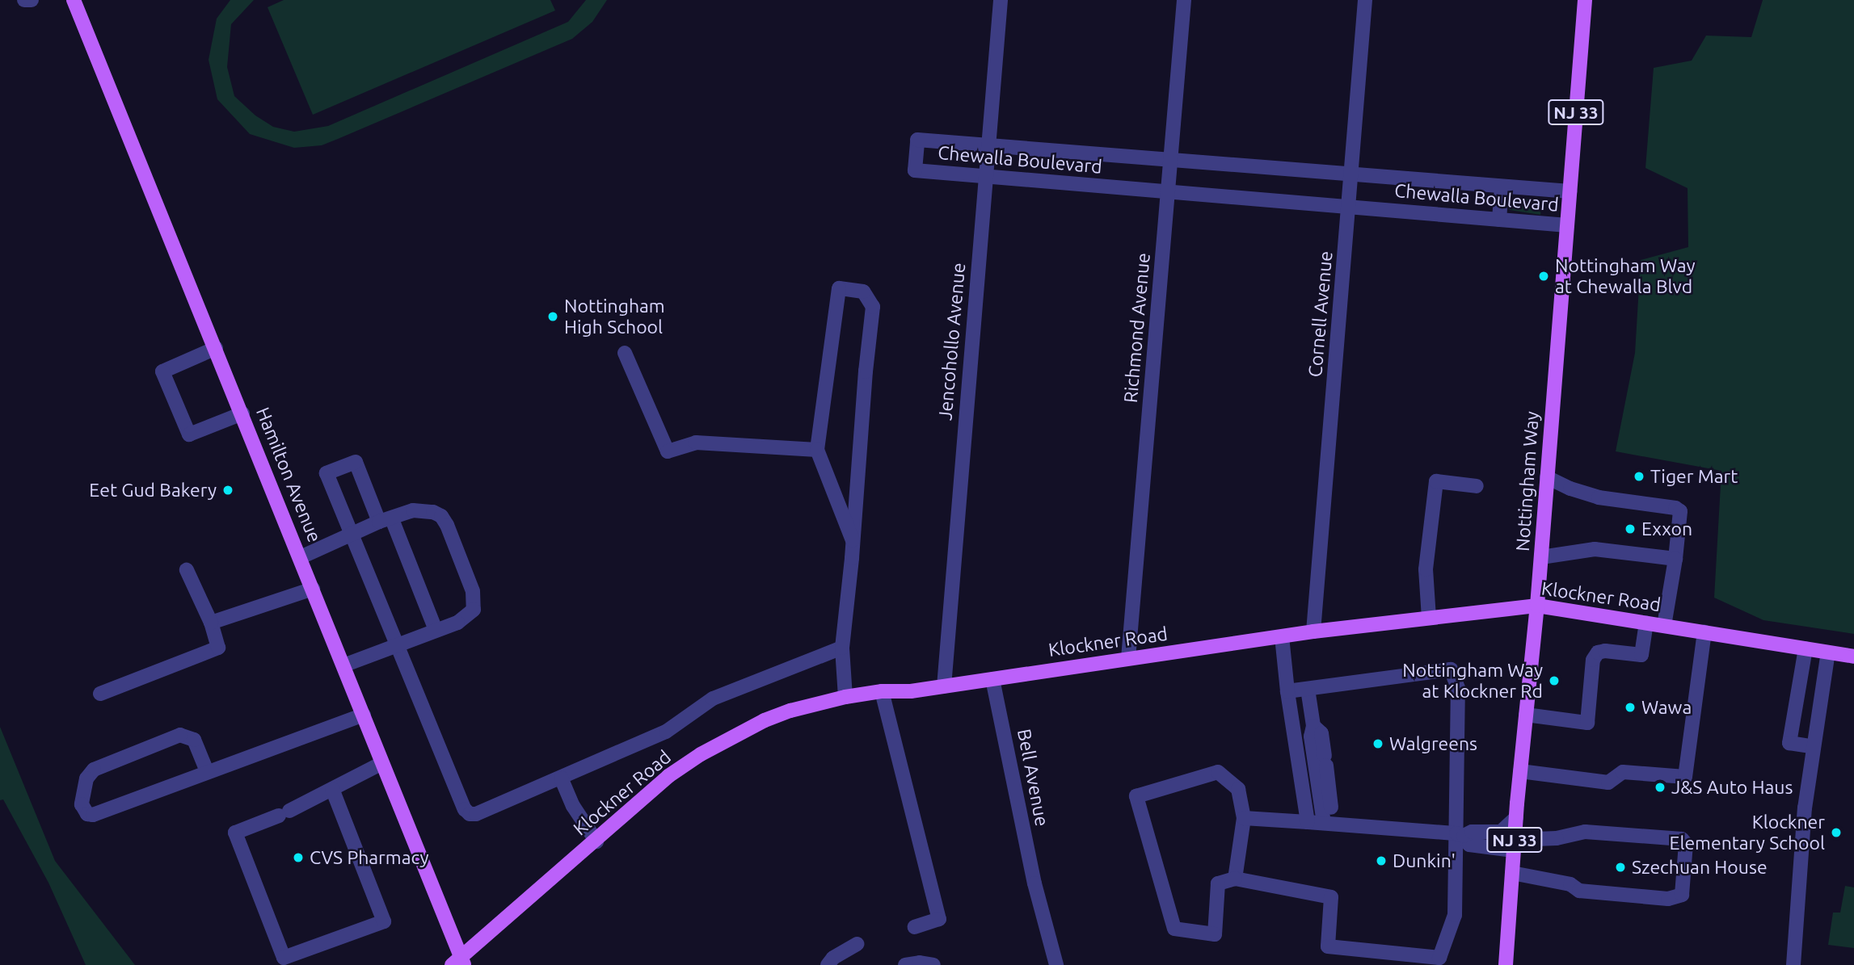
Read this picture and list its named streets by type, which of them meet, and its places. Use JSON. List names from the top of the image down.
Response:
{
  "streets": {
    "main road": [
      "NJ 33",
      "Hamilton Avenue",
      "Nottingham Way",
      "Klockner Road"
    ],
    "street": [
      "Chewalla Boulevard",
      "Cornell Avenue",
      "Richmond Avenue",
      "Jencohollo Avenue",
      "Bell Avenue"
    ]
  },
  "crossings": [
    ["Chewalla Boulevard", "Cornell Avenue"],
    ["Chewalla Boulevard", "Richmond Avenue"],
    ["Chewalla Boulevard", "Jencohollo Avenue"],
    ["Chewalla Boulevard", "Nottingham Way"],
    ["Cornell Avenue", "Klockner Road"],
    ["Richmond Avenue", "Klockner Road"],
    ["Jencohollo Avenue", "Klockner Road"],
    ["Hamilton Avenue", "Klockner Road"],
    ["Nottingham Way", "Klockner Road"],
    ["Klockner Road", "Bell Avenue"]
  ],
  "places": [
    "Nottingham Way at Chewalla Blvd",
    "Nottingham High School",
    "Tiger Mart",
    "Eet Gud Bakery",
    "Exxon",
    "Nottingham Way at Klockner Rd",
    "Wawa",
    "Walgreens",
    "J&S Auto Haus",
    "Klockner Elementary School",
    "CVS Pharmacy",
    "Dunkin'",
    "Szechuan House"
  ]
}
